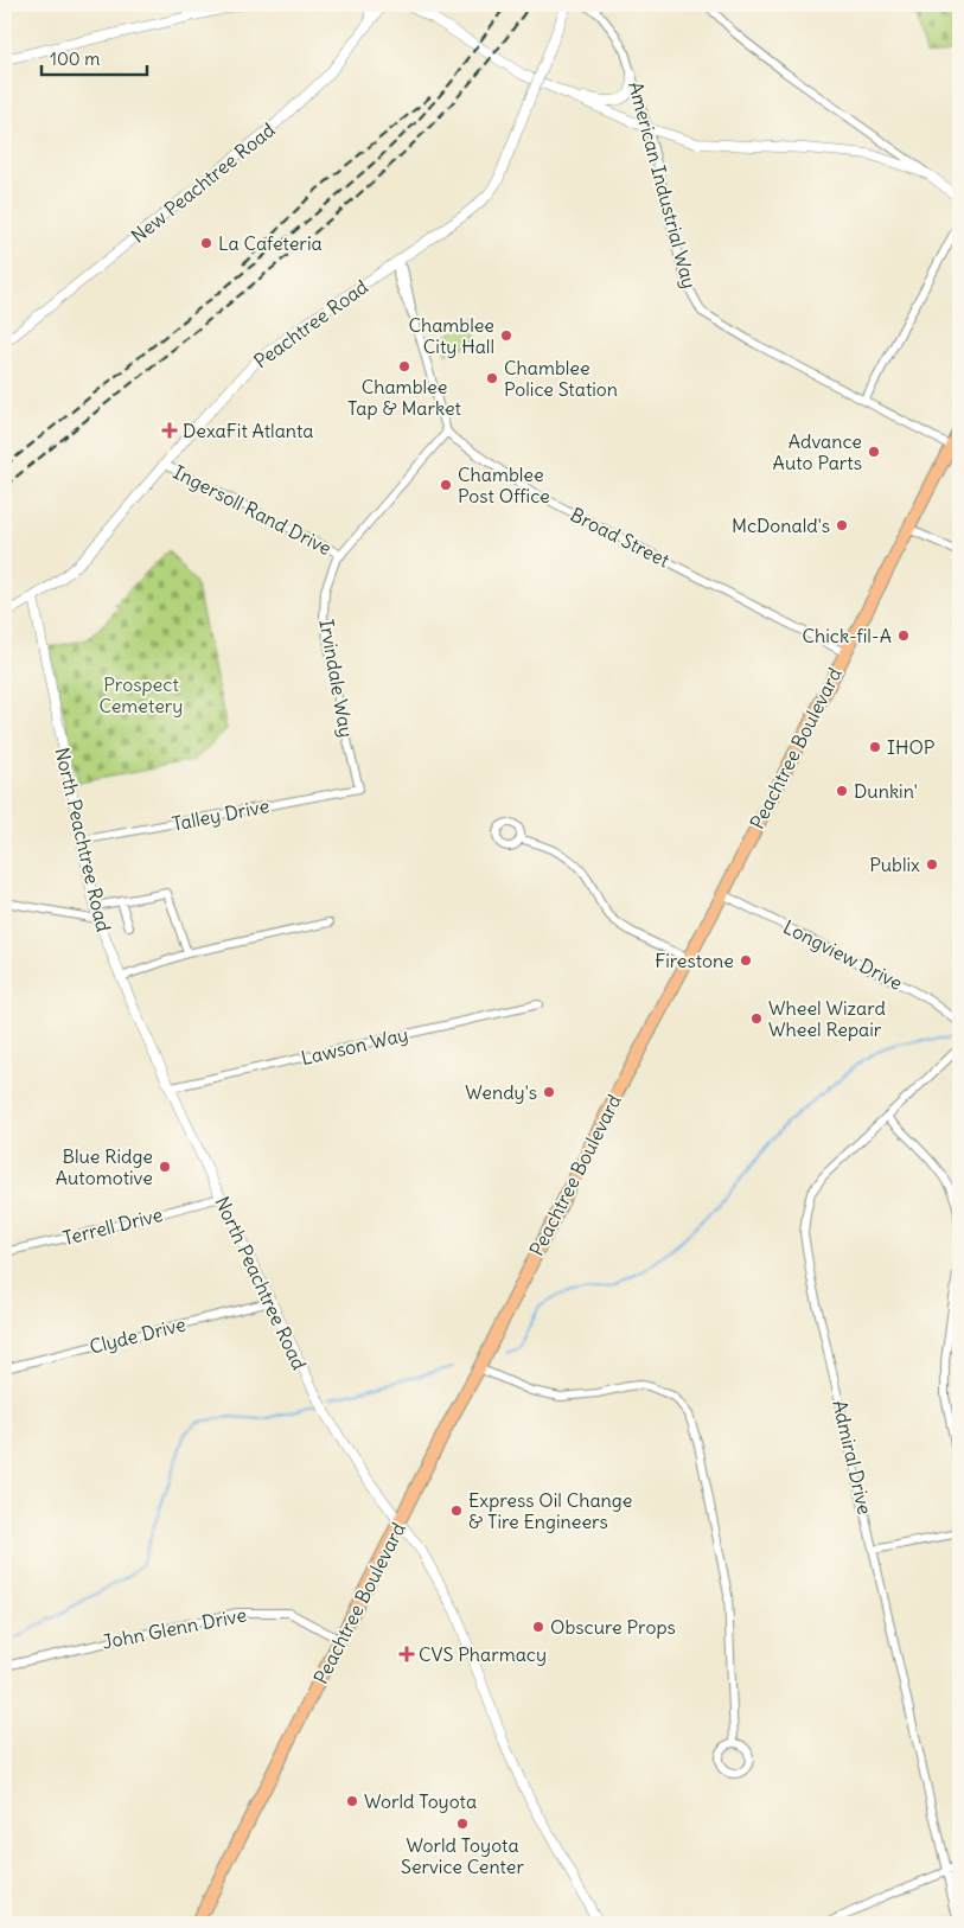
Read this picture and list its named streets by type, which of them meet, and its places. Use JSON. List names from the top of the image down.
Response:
{
  "streets": {
    "highway": ["Peachtree Boulevard"],
    "street": [
      "New Peachtree Road",
      "American Industrial Way",
      "Peachtree Road",
      "Ingersoll Rand Drive",
      "Broad Street",
      "Irvindale Way",
      "Talley Drive",
      "North Peachtree Road",
      "Longview Drive",
      "Lawson Way",
      "Terrell Drive",
      "Clyde Drive",
      "Admiral Drive",
      "John Glenn Drive"
    ]
  },
  "crossings": [
    ["American Industrial Way", "Peachtree Boulevard"],
    ["Peachtree Road", "Ingersoll Rand Drive"],
    ["Peachtree Road", "North Peachtree Road"],
    ["Ingersoll Rand Drive", "Irvindale Way"],
    ["Broad Street", "Irvindale Way"],
    ["Broad Street", "Peachtree Boulevard"],
    ["Irvindale Way", "Talley Drive"],
    ["Peachtree Boulevard", "North Peachtree Road"],
    ["Peachtree Boulevard", "Longview Drive"],
    ["Peachtree Boulevard", "John Glenn Drive"],
    ["Talley Drive", "North Peachtree Road"],
    ["North Peachtree Road", "Lawson Way"],
    ["North Peachtree Road", "Terrell Drive"],
    ["North Peachtree Road", "Clyde Drive"]
  ],
  "parks": ["Prospect Cemetery"],
  "places": {
    "other": [
      "La Cafeteria",
      "Chamblee City Hall",
      "Chamblee Tap & Market",
      "Chamblee Police Station",
      "Advance Auto Parts",
      "Chamblee Post Office",
      "McDonald's",
      "Chick-fil-A",
      "IHOP",
      "Dunkin'",
      "Publix",
      "Firestone",
      "Wheel Wizard Wheel Repair",
      "Wendy's",
      "Blue Ridge Automotive",
      "Express Oil Change & Tire Engineers",
      "Obscure Props",
      "World Toyota",
      "World Toyota Service Center"
    ],
    "health": ["DexaFit Atlanta", "CVS Pharmacy"]
  },
  "scale_bar": "100 m"
}
